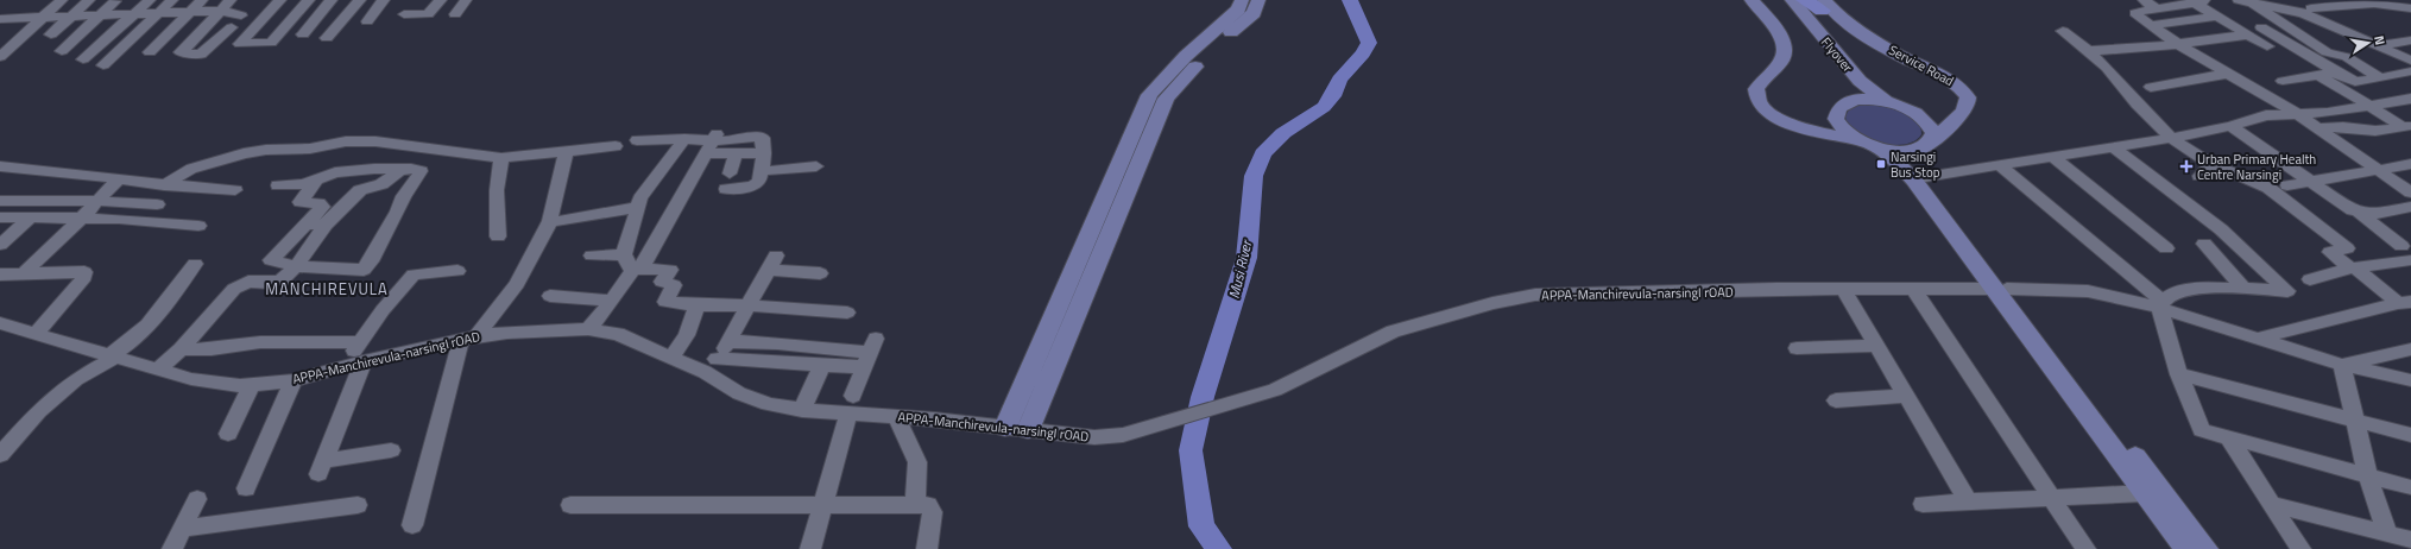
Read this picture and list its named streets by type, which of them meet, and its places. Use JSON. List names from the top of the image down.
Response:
{
  "streets": {
    "main road": ["Flyover", "Service Road"],
    "street": ["APPA-Manchirevula-narsingI rOAD"]
  },
  "districts": ["MANCHIREVULA"],
  "water": ["Musi River"],
  "places": {
    "transit": ["Narsingi Bus Stop"],
    "health": ["Urban Primary Health Centre Narsingi"]
  },
  "north": "right"
}
